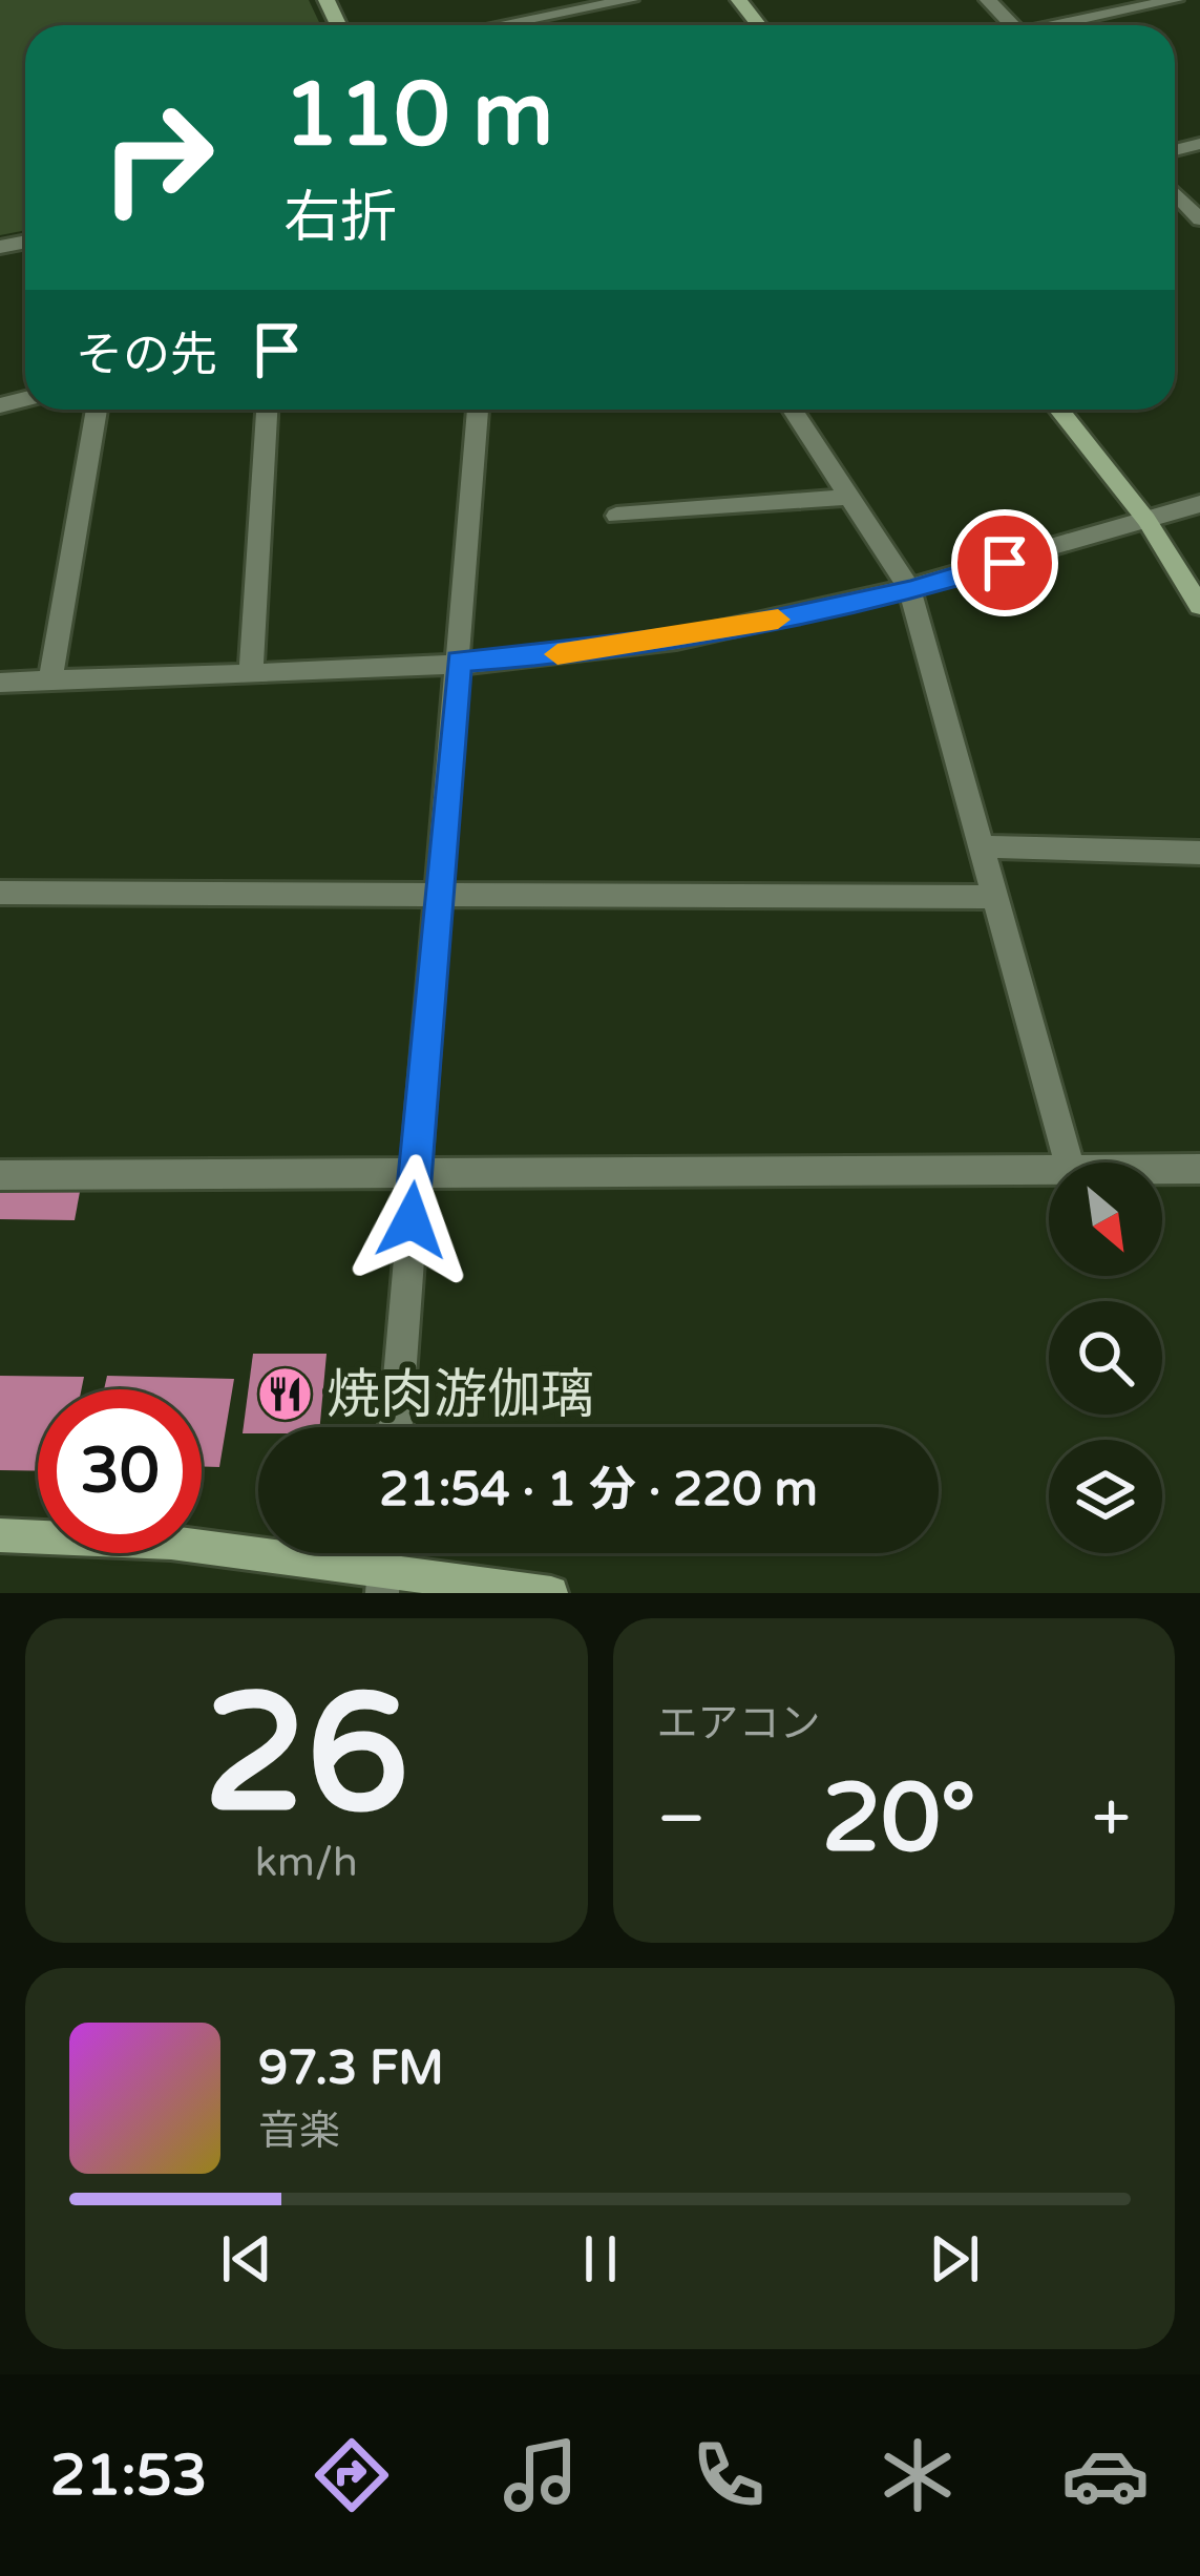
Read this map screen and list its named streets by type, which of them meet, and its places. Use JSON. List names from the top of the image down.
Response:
{
  "places": {
    "restaurant": ["焼肉游伽璃"]
  },
  "north": "bottom right",
  "page": {
    "turn": ["110 m", "右折"],
    "then": "その先",
    "limit": "30",
    "trip": "21:54 · 1 分 · 220 m",
    "tile": [
      ["26", "km/h"],
      "エアコン"
    ],
    "heat": ["−", "20°", "+"],
    "song": ["97.3 FM", "音楽"],
    "tabs": "21:53"
  }
}
